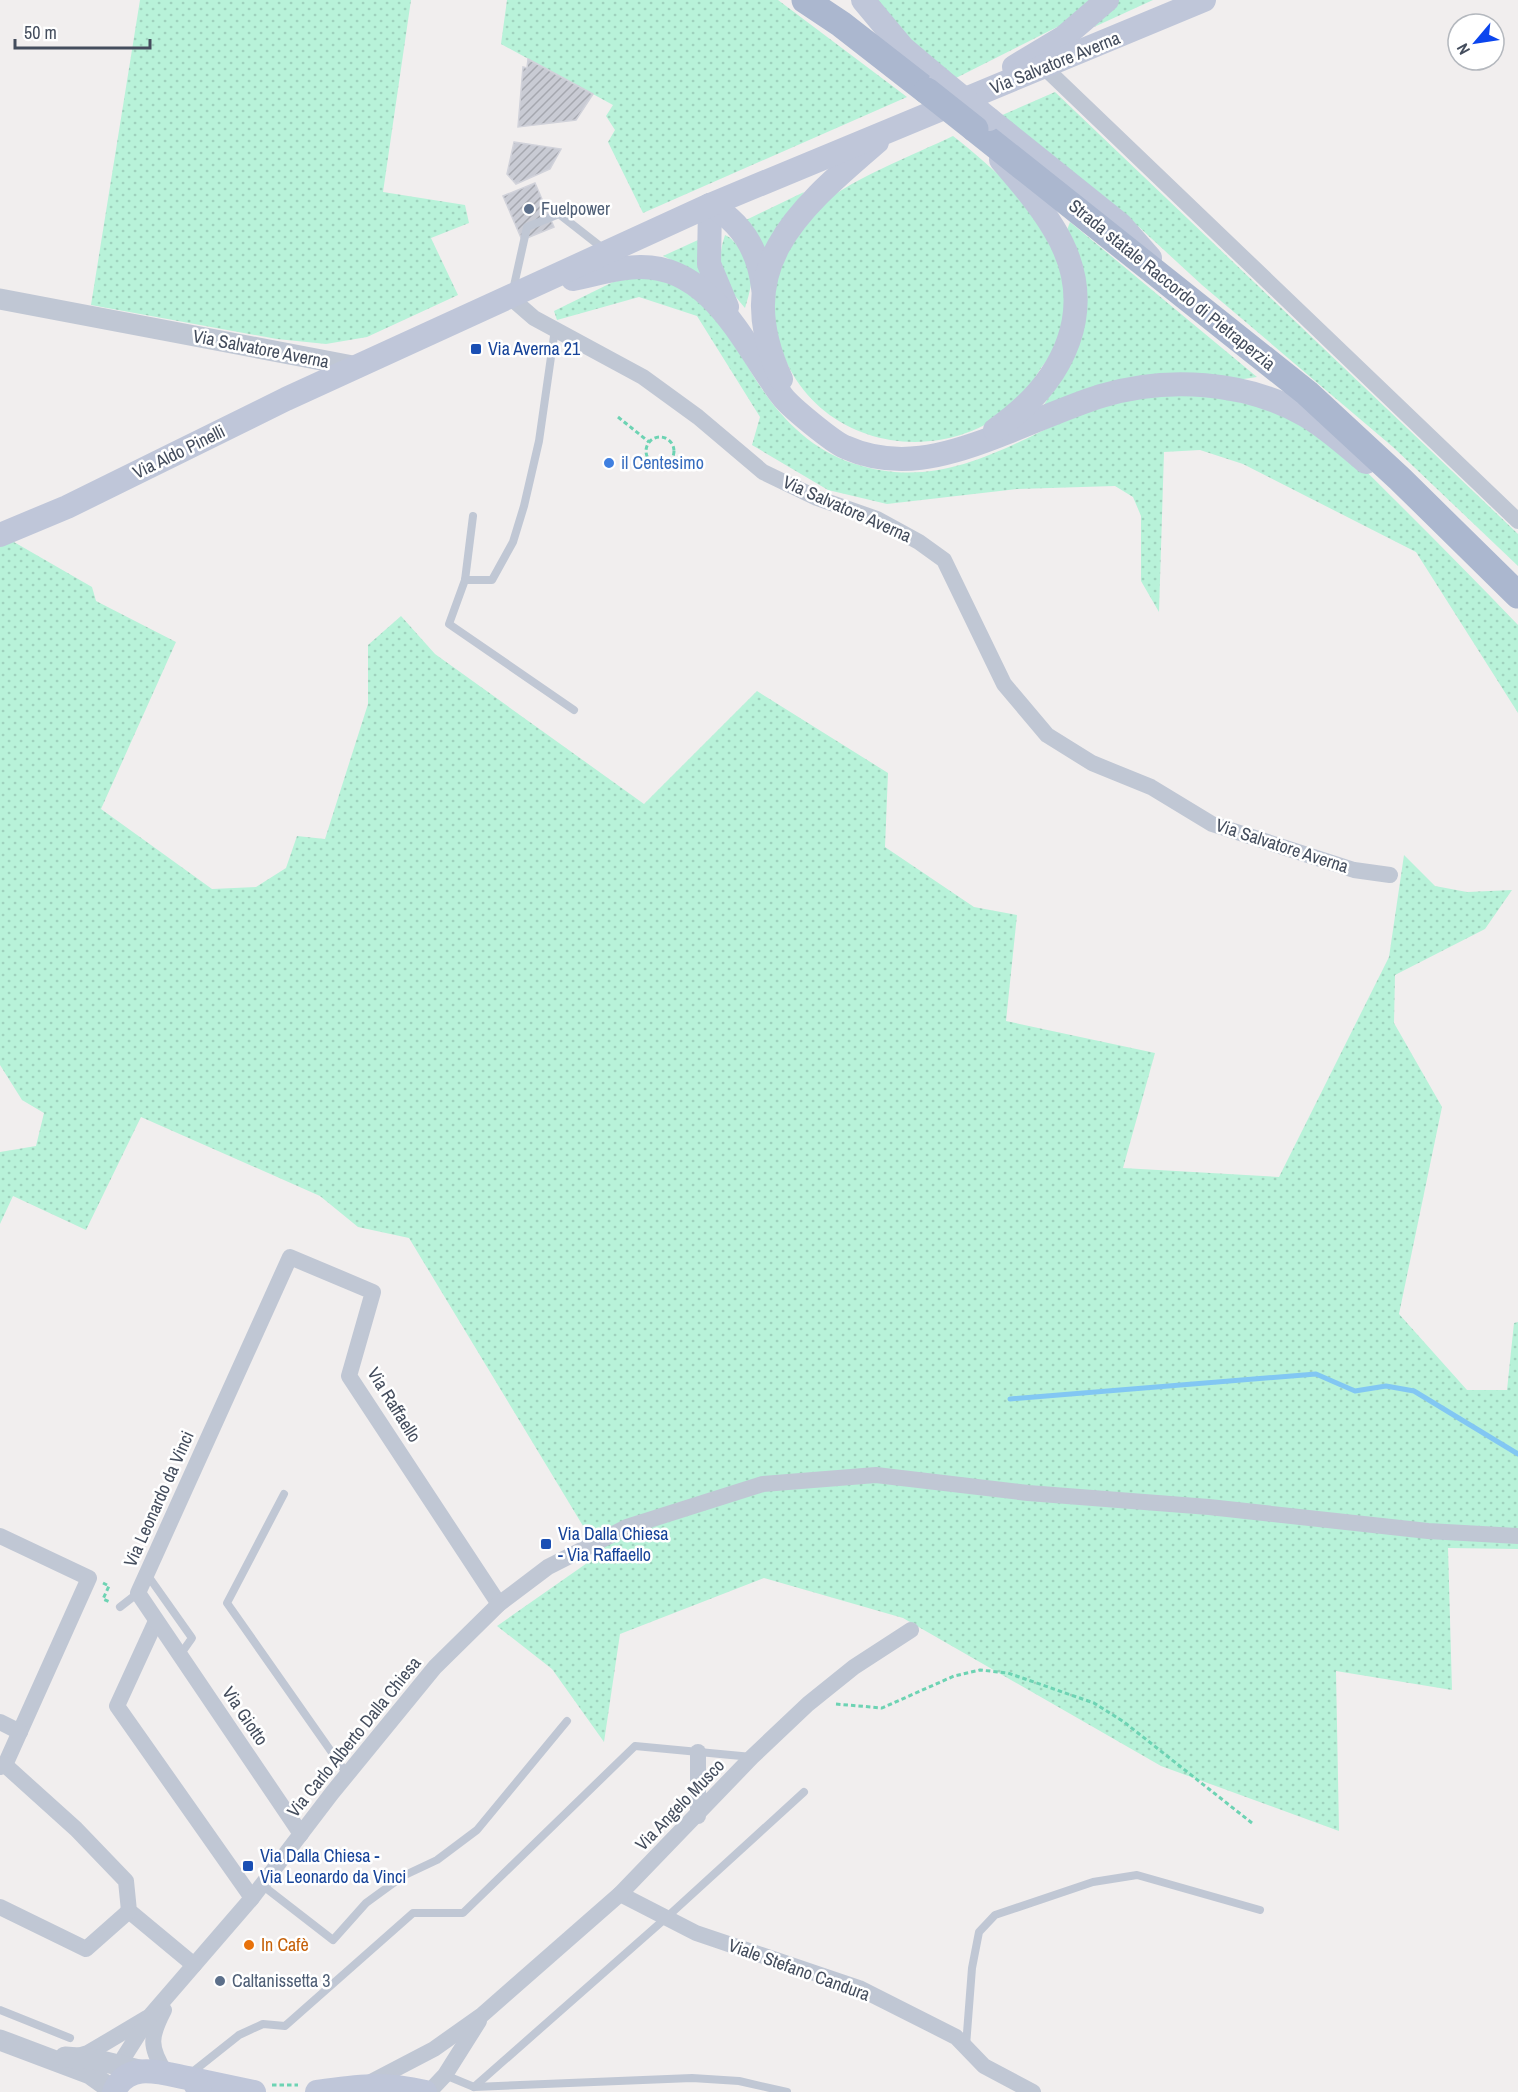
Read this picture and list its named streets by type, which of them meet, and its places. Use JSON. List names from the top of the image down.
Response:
{
  "streets": {
    "main road": ["Via Salvatore Averna", "Strada statale Raccordo di Pietraperzia", "Via Aldo Pinelli"],
    "street": [
      "Via Raffaello",
      "Via Leonardo da Vinci",
      "Via Giotto",
      "Via Carlo Alberto Dalla Chiesa",
      "Via Angelo Musco",
      "Viale Stefano Candura"
    ]
  },
  "crossings": [
    ["Via Salvatore Averna", "Via Aldo Pinelli"],
    ["Via Raffaello", "Via Leonardo da Vinci"],
    ["Via Raffaello", "Via Carlo Alberto Dalla Chiesa"],
    ["Via Leonardo da Vinci", "Via Giotto"],
    ["Via Giotto", "Via Carlo Alberto Dalla Chiesa"],
    ["Via Angelo Musco", "Viale Stefano Candura"]
  ],
  "places": {
    "other": [
      "Fuelpower",
      "il Centesimo",
      "In Cafè",
      "Caltanissetta 3"
    ],
    "transit": ["Via Averna 21", "Via Dalla Chiesa - Via Raffaello", "Via Dalla Chiesa - Via Leonardo da Vinci"]
  },
  "scale_bar": "50 m",
  "north": "bottom left"
}
